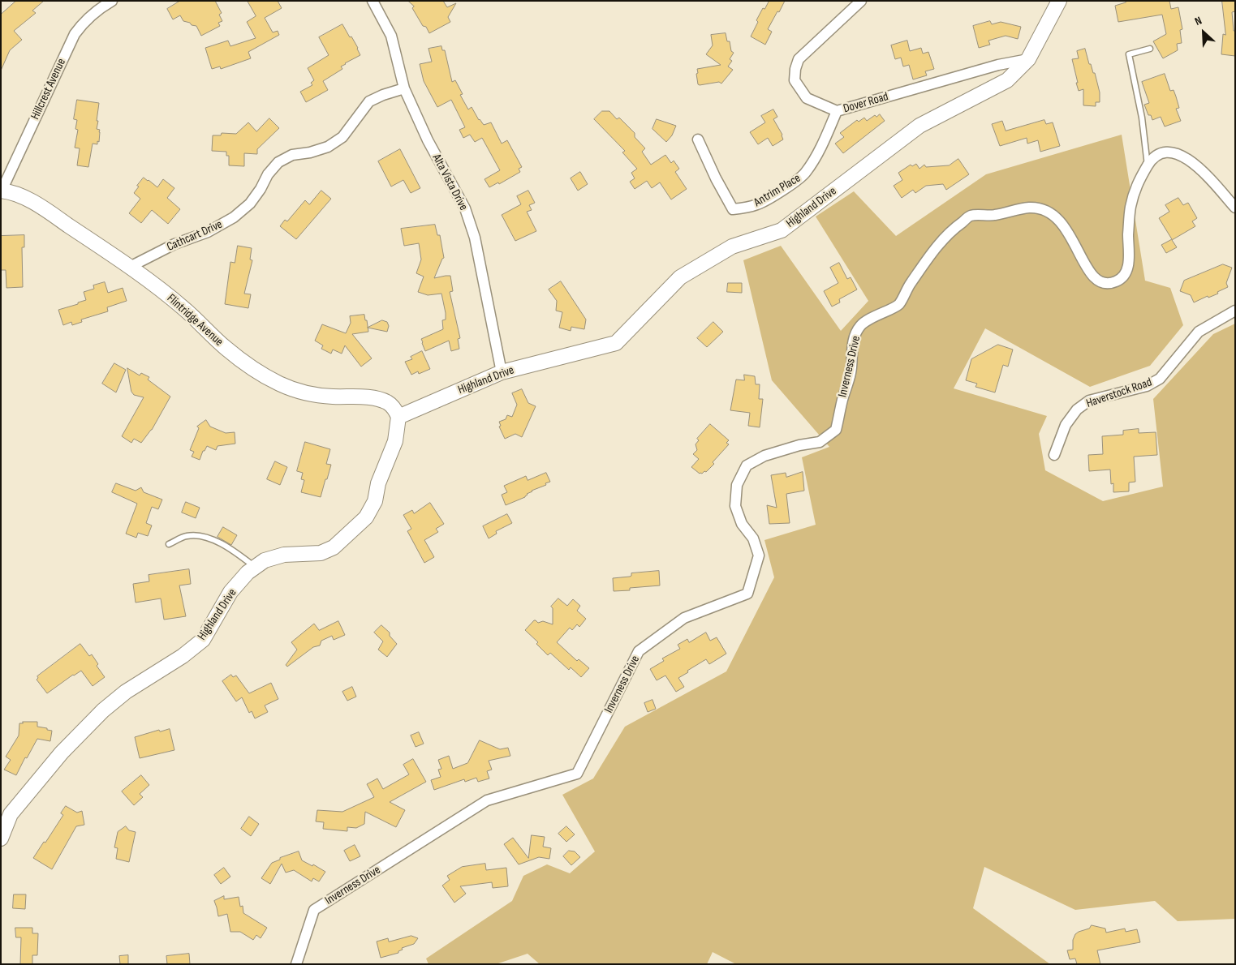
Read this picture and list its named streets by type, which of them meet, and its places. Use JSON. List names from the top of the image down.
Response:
{
  "streets": {
    "street": [
      "Hillcrest Avenue",
      "Dover Road",
      "Alta Vista Drive",
      "Antrim Place",
      "Highland Drive",
      "Cathcart Drive",
      "Flintridge Avenue",
      "Inverness Drive",
      "Haverstock Road"
    ]
  },
  "crossings": [
    ["Hillcrest Avenue", "Flintridge Avenue"],
    ["Dover Road", "Antrim Place"],
    ["Dover Road", "Highland Drive"],
    ["Alta Vista Drive", "Highland Drive"],
    ["Alta Vista Drive", "Cathcart Drive"],
    ["Highland Drive", "Flintridge Avenue"],
    ["Cathcart Drive", "Flintridge Avenue"]
  ],
  "north": "top left"
}
